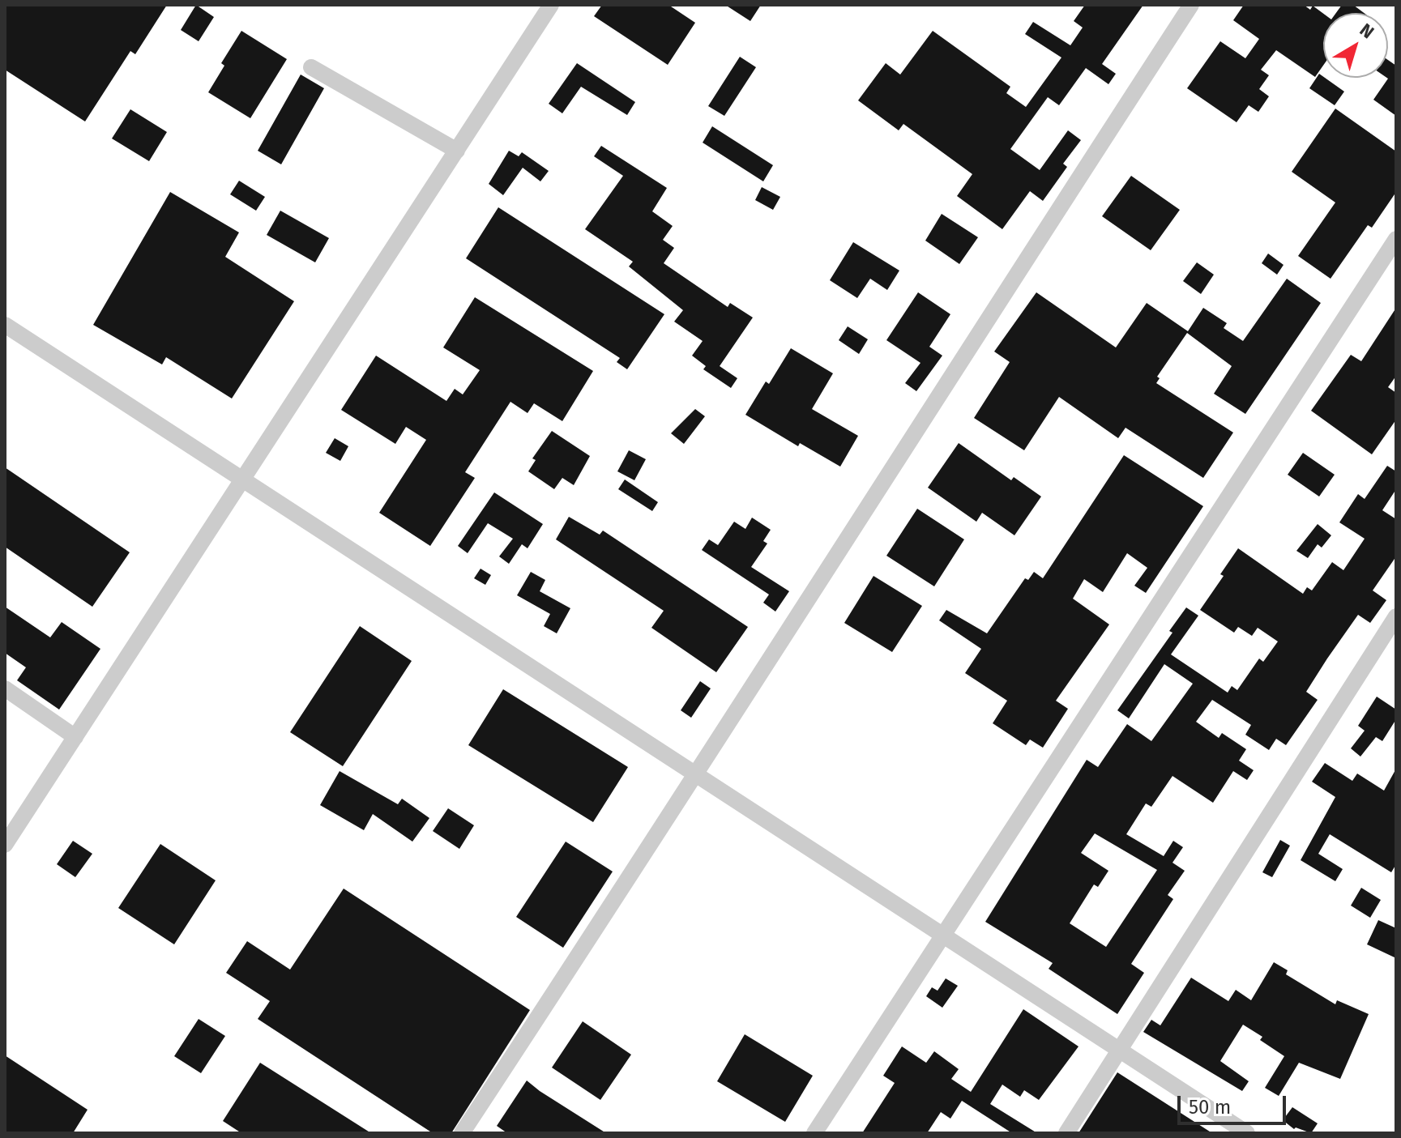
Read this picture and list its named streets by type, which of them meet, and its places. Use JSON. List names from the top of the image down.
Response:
{
  "scale_bar": "50 m",
  "north": "top right"
}
